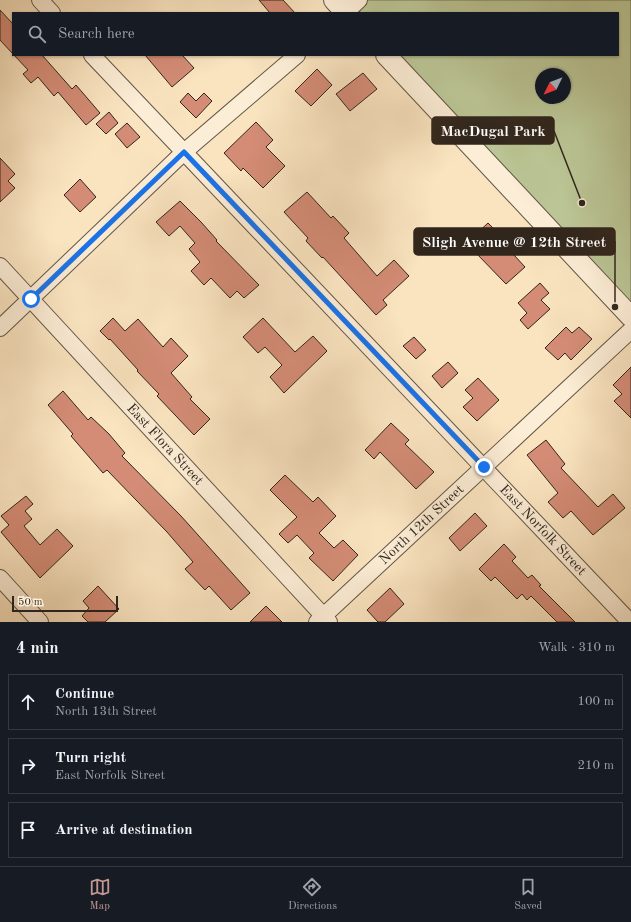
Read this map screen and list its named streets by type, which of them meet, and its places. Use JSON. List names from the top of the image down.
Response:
{
  "streets": {
    "street": ["East Flora Street", "North 12th Street", "East Norfolk Street"]
  },
  "crossings": [
    ["East Flora Street", "North 12th Street"],
    ["North 12th Street", "East Norfolk Street"]
  ],
  "places": ["MacDugal Park", "Sligh Avenue @ 12th Street"],
  "scale_bar": "50 m",
  "north": "bottom left",
  "page": {
    "search": "Search here",
    "scale": "50 m",
    "heading": ["4 min", "Walk · 310 m"],
    "list": [
      ["Continue", "North 13th Street", "100 m"],
      ["Turn right", "East Norfolk Street", "210 m"],
      "Arrive at destination"
    ],
    "nav": ["Map", "Directions", "Saved"]
  }
}
